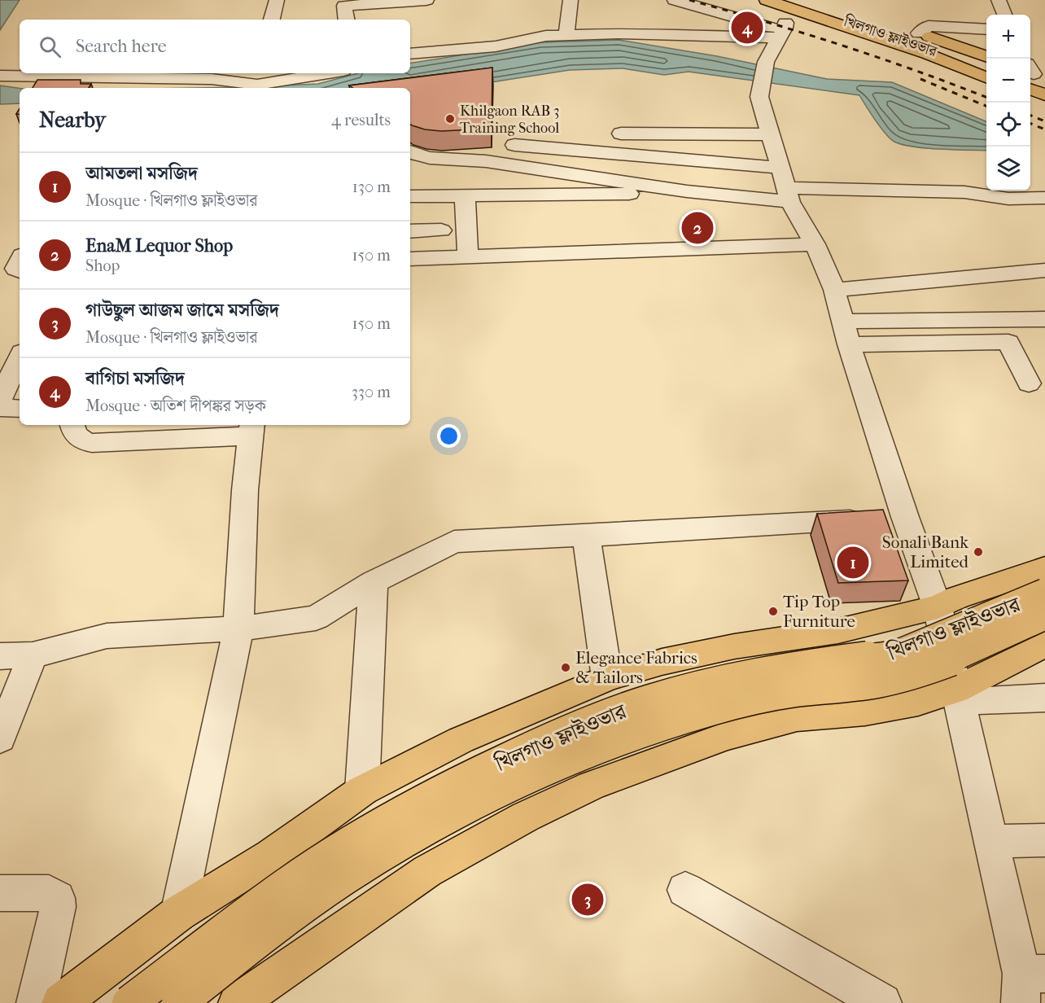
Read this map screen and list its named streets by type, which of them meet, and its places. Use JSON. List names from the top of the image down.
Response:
{
  "streets": {
    "main road": ["খিলগাও ফ্লাইওভার"]
  },
  "places": [
    "Khilgaon RAB 3 Training School",
    "Sonali Bank Limited",
    "Tip Top Furniture",
    "Elegance Fabrics & Tailors"
  ],
  "page": {
    "pins": [
      "4",
      "2",
      "1",
      "3"
    ],
    "map_buttons": ["+", "−"],
    "search": "Search here",
    "heading": ["Nearby", "4 results"],
    "list": [
      {
        "mark": "1",
        "name": "আমতলা মসজিদ",
        "note": "Mosque · খিলগাও ফ্লাইওভার",
        "value": "130 m"
      },
      {
        "mark": "2",
        "name": "EnaM Lequor Shop",
        "note": "Shop",
        "value": "150 m"
      },
      {
        "mark": "3",
        "name": "গাউছুল আজম জামে মসজিদ",
        "note": "Mosque · খিলগাও ফ্লাইওভার",
        "value": "150 m"
      },
      {
        "mark": "4",
        "name": "বাগিচা মসজিদ",
        "note": "Mosque · অতিশ দীপঙ্কর সড়ক",
        "value": "330 m"
      }
    ]
  }
}
